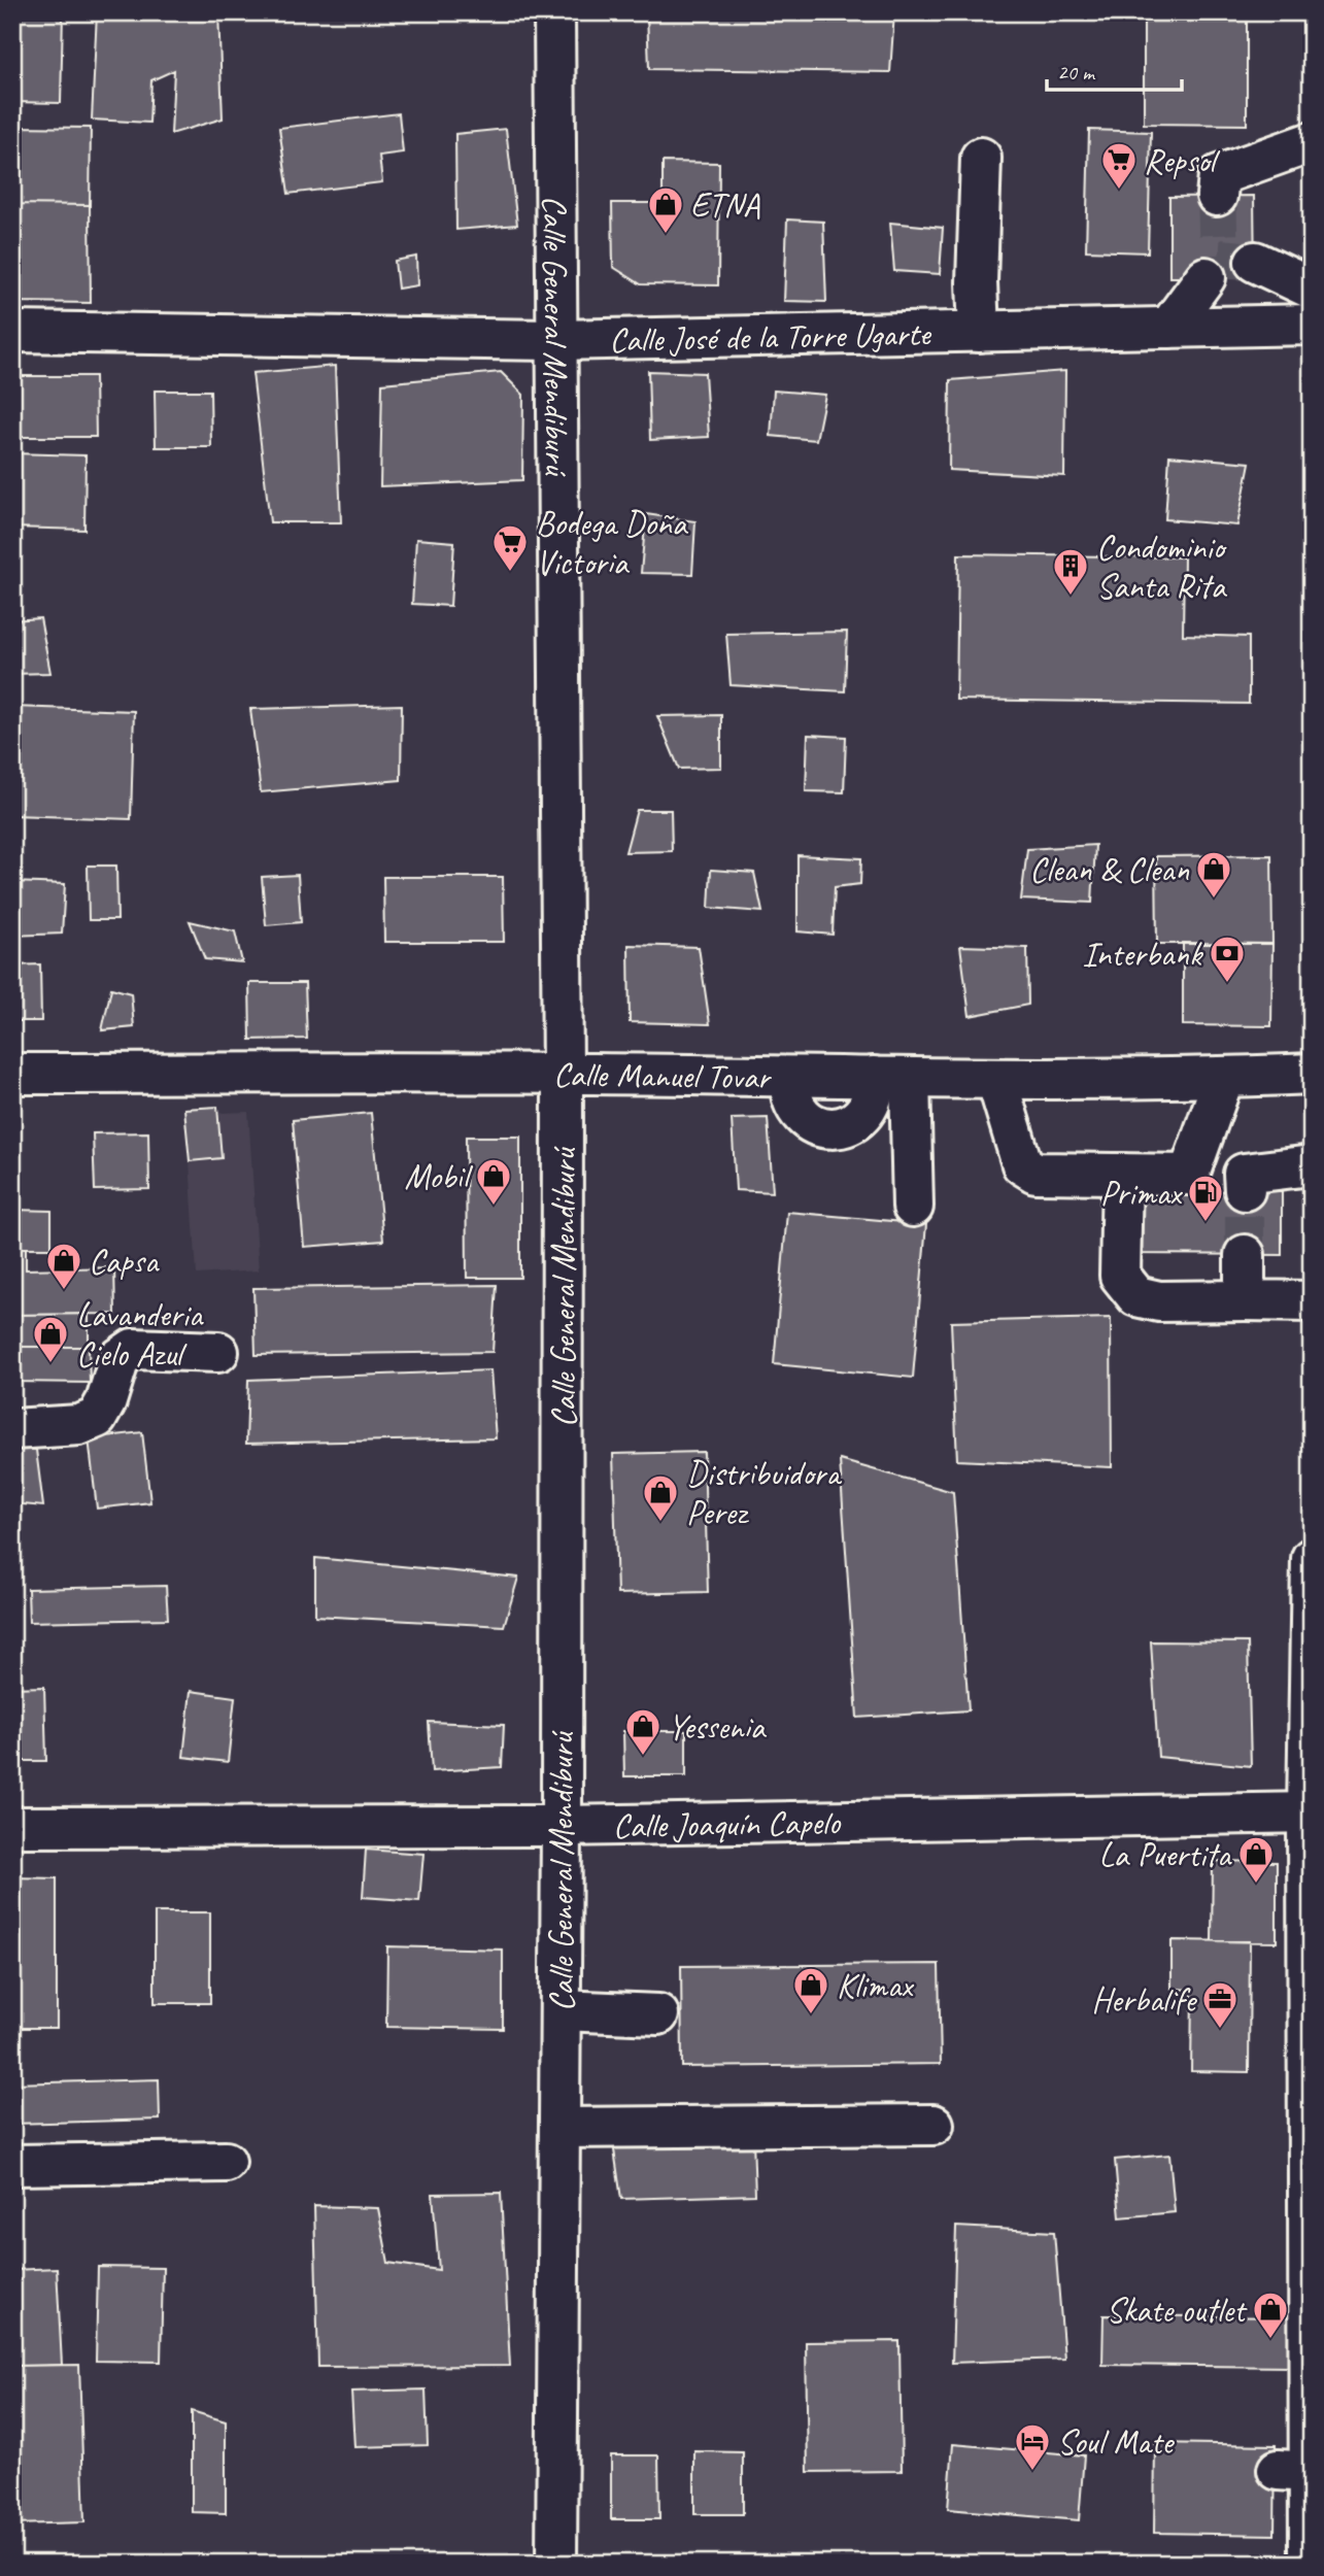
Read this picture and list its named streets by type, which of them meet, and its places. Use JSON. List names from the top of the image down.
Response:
{
  "streets": {
    "street": [
      "Calle General Mendiburú",
      "Calle José de la Torre Ugarte",
      "Calle Manuel Tovar",
      "Calle Joaquín Capelo"
    ]
  },
  "crossings": [
    ["Calle General Mendiburú", "Calle José de la Torre Ugarte"],
    ["Calle General Mendiburú", "Calle Manuel Tovar"],
    ["Calle General Mendiburú", "Calle Joaquín Capelo"]
  ],
  "places": {
    "supermarket": ["Repsol", "Bodega Doña Victoria"],
    "shop": [
      "ETNA",
      "Clean & Clean",
      "Mobil",
      "Capsa",
      "Lavanderia Cielo Azul",
      "Distribuidora Perez",
      "Yessenia",
      "La Puertita",
      "Klimax",
      "Skate outlet"
    ],
    "building": ["Condominio Santa Rita"],
    "bank": ["Interbank"],
    "fuel station": ["Primax"],
    "office": ["Herbalife"],
    "hotel": ["Soul Mate"]
  },
  "scale_bar": "20 m"
}
